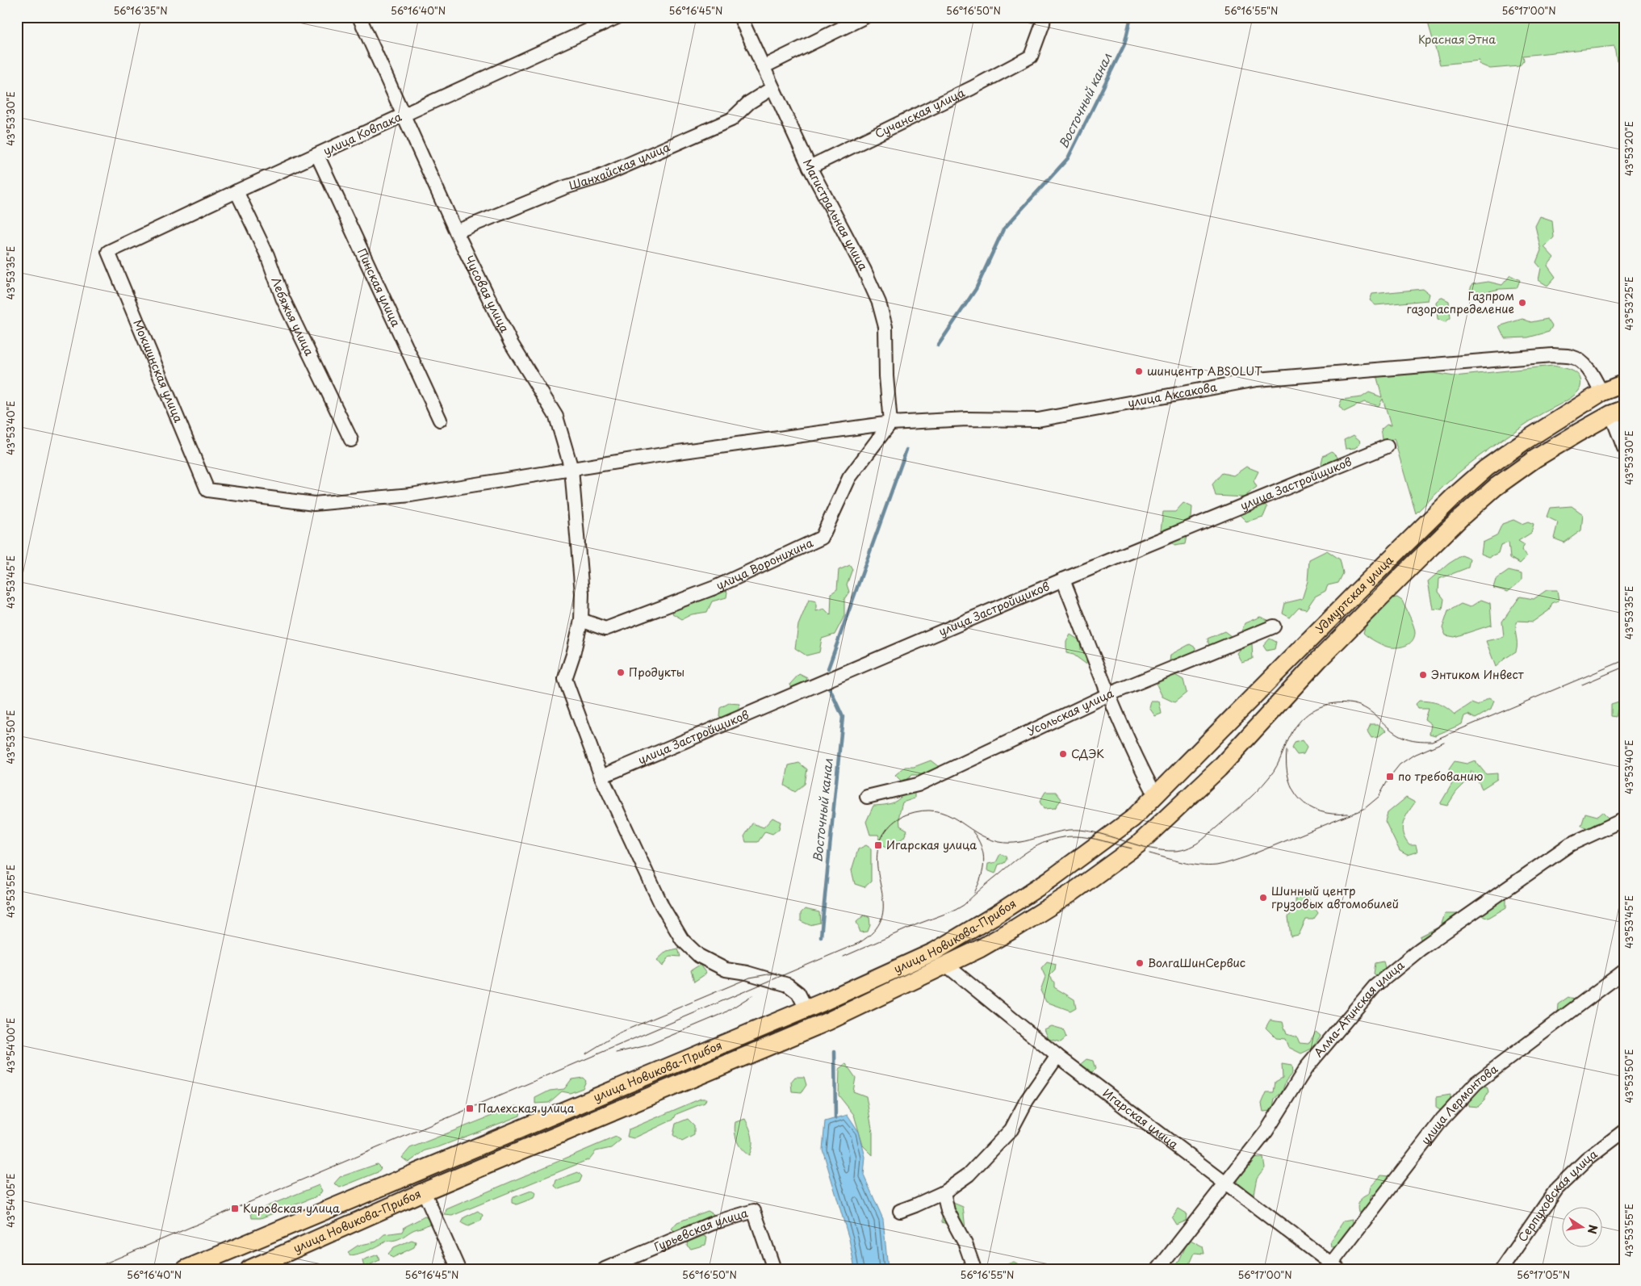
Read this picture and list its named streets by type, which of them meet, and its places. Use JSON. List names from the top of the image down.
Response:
{
  "streets": {
    "main road": ["Удмуртская улица", "улица Новикова-Прибоя"],
    "street": [
      "Сучанская улица",
      "улица Ковпака",
      "Шанхайская улица",
      "Магистральная улица",
      "Пинская улица",
      "Чусовая улица",
      "Лебяжья улица",
      "Мокшинская улица",
      "улица Аксакова",
      "улица Застройщиков",
      "улица Воронихина",
      "Усольская улица",
      "Алма-Атинская улица",
      "улица Лермонтова",
      "Игарская улица",
      "Серпуховская улица",
      "Гурьевская улица"
    ]
  },
  "crossings": [
    ["Сучанская улица", "Магистральная улица"],
    ["улица Ковпака", "Пинская улица"],
    ["улица Ковпака", "Чусовая улица"],
    ["улица Ковпака", "Лебяжья улица"],
    ["улица Ковпака", "Мокшинская улица"],
    ["Шанхайская улица", "Магистральная улица"],
    ["Шанхайская улица", "Чусовая улица"],
    ["Магистральная улица", "улица Аксакова"],
    ["Магистральная улица", "улица Воронихина"],
    ["Чусовая улица", "улица Аксакова"],
    ["Чусовая улица", "улица Застройщиков"],
    ["Чусовая улица", "улица Воронихина"],
    ["Чусовая улица", "улица Новикова-Прибоя"],
    ["Мокшинская улица", "улица Аксакова"],
    ["улица Аксакова", "улица Воронихина"],
    ["улица Аксакова", "Удмуртская улица"],
    ["Удмуртская улица", "улица Новикова-Прибоя"],
    ["улица Новикова-Прибоя", "Игарская улица"],
    ["Алма-Атинская улица", "Игарская улица"],
    ["улица Лермонтова", "Игарская улица"]
  ],
  "water": ["Восточный канал"],
  "parks": ["Красная Этна"],
  "places": {
    "other": [
      "Газпром газораспределение",
      "шинцентр ABSOLUT",
      "Продукты",
      "Энтиком Инвест",
      "СДЭК",
      "Шинный центр грузовых автомобилей",
      "ВолгаШинСервис"
    ],
    "transit": [
      "по требованию",
      "Игарская улица",
      "Палехская улица",
      "Кировская улица"
    ]
  },
  "north": "right",
  "coordinates": [
    "56°16'35\"N",
    "56°16'40\"N",
    "56°16'45\"N",
    "56°16'50\"N",
    "56°16'55\"N",
    "56°17'00\"N",
    "43°53'30\"E",
    "43°53'20\"E",
    "43°53'35\"E",
    "43°53'25\"E",
    "43°53'40\"E",
    "43°53'45\"E",
    "43°53'50\"E",
    "43°53'55\"E",
    "43°54'00\"E",
    "43°54'05\"E",
    "56°17'05\"N"
  ]
}
